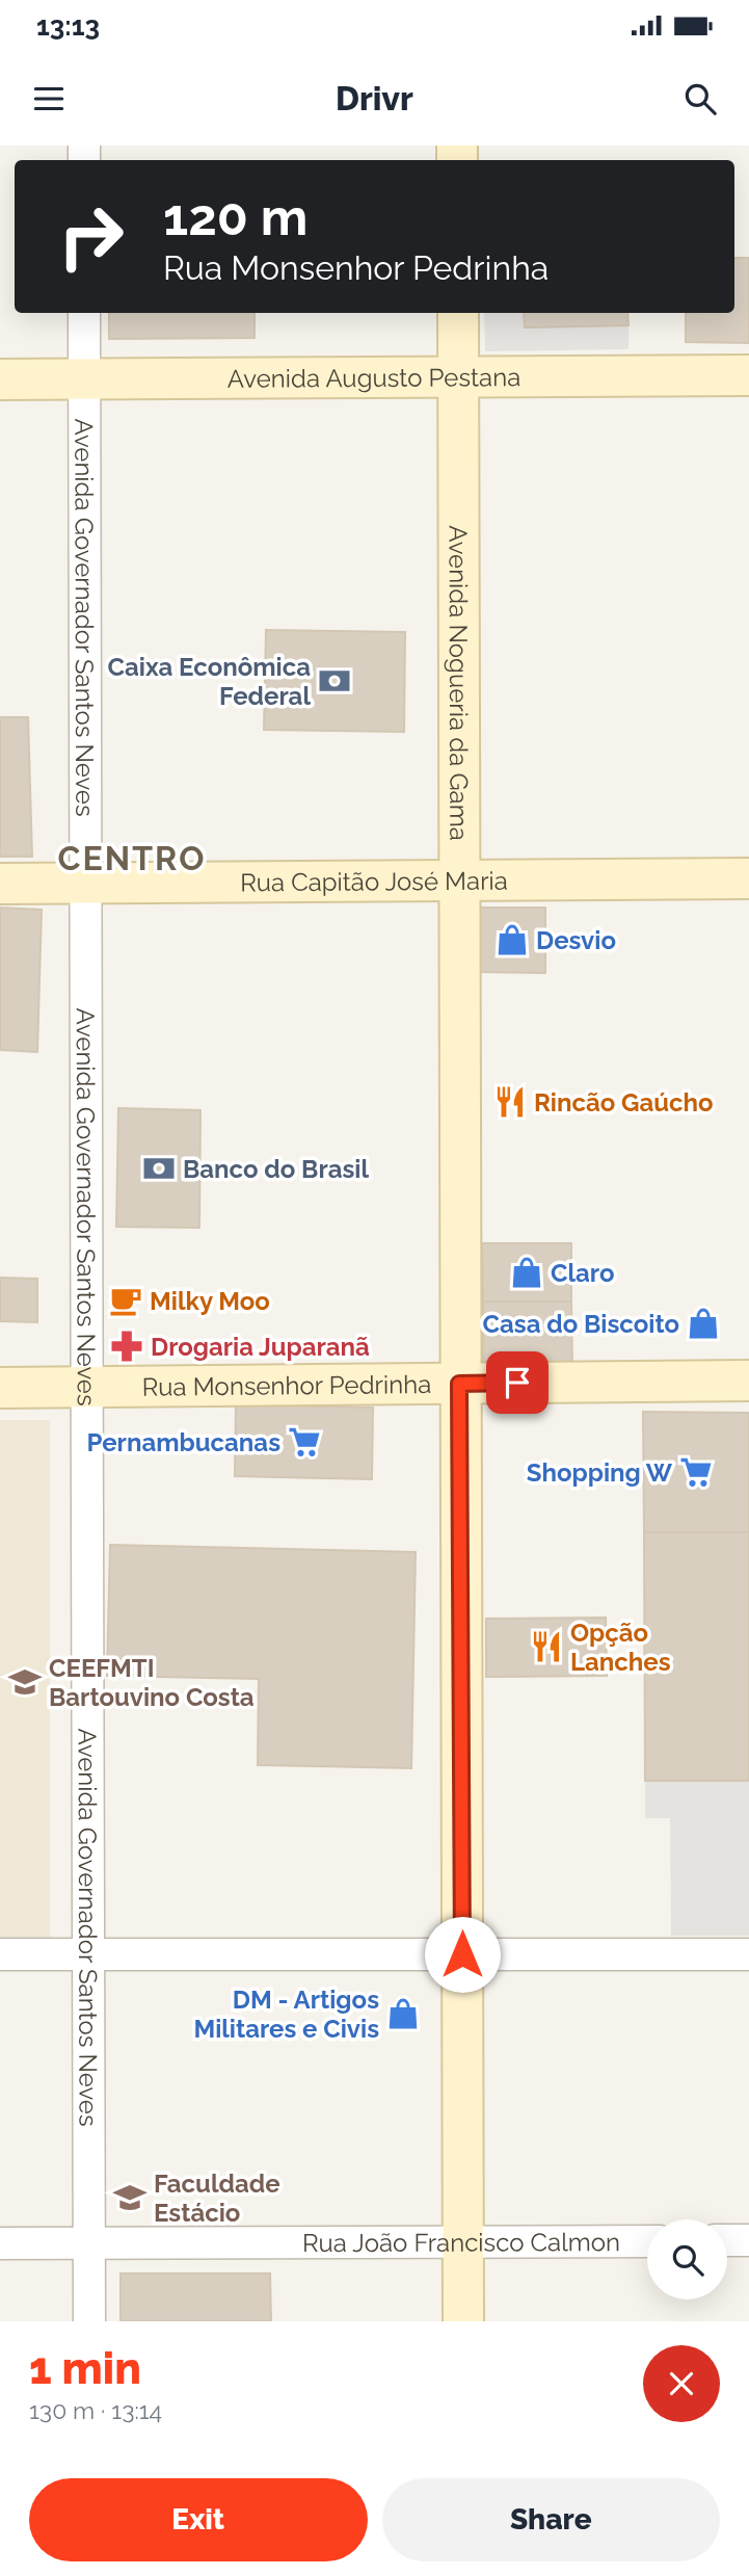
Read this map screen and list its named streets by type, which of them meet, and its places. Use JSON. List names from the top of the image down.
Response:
{
  "streets": {
    "street": [
      "Avenida Augusto Pestana",
      "Avenida Governador Santos Neves",
      "Avenida Nogueria da Gama",
      "Rua Capitão José Maria",
      "Rua Monsenhor Pedrinha",
      "Rua João Francisco Calmon"
    ]
  },
  "crossings": [
    ["Avenida Augusto Pestana", "Avenida Governador Santos Neves"],
    ["Avenida Augusto Pestana", "Avenida Nogueria da Gama"],
    ["Avenida Governador Santos Neves", "Rua Capitão José Maria"],
    ["Avenida Governador Santos Neves", "Rua Monsenhor Pedrinha"],
    ["Avenida Governador Santos Neves", "Rua João Francisco Calmon"],
    ["Avenida Nogueria da Gama", "Rua Capitão José Maria"],
    ["Avenida Nogueria da Gama", "Rua Monsenhor Pedrinha"],
    ["Avenida Nogueria da Gama", "Rua João Francisco Calmon"]
  ],
  "districts": ["CENTRO"],
  "places": {
    "bank": ["Caixa Econômica Federal", "Banco do Brasil"],
    "shop": [
      "Desvio",
      "Claro",
      "Casa do Biscoito",
      "DM - Artigos Militares e Civis"
    ],
    "restaurant": ["Rincão Gaúcho", "Opção Lanches"],
    "cafe": ["Milky Moo"],
    "pharmacy": ["Drogaria Juparanã"],
    "supermarket": ["Pernambucanas", "Shopping W"],
    "school or university": ["CEEFMTI Bartouvino Costa", "Faculdade Estácio"]
  },
  "page": {
    "status": "13:13",
    "header": "Drivr",
    "turn": ["120 m", "Rua Monsenhor Pedrinha"],
    "heading": ["1 min", "130 m · 13:14"],
    "buttons": ["Exit", "Share"]
  }
}
